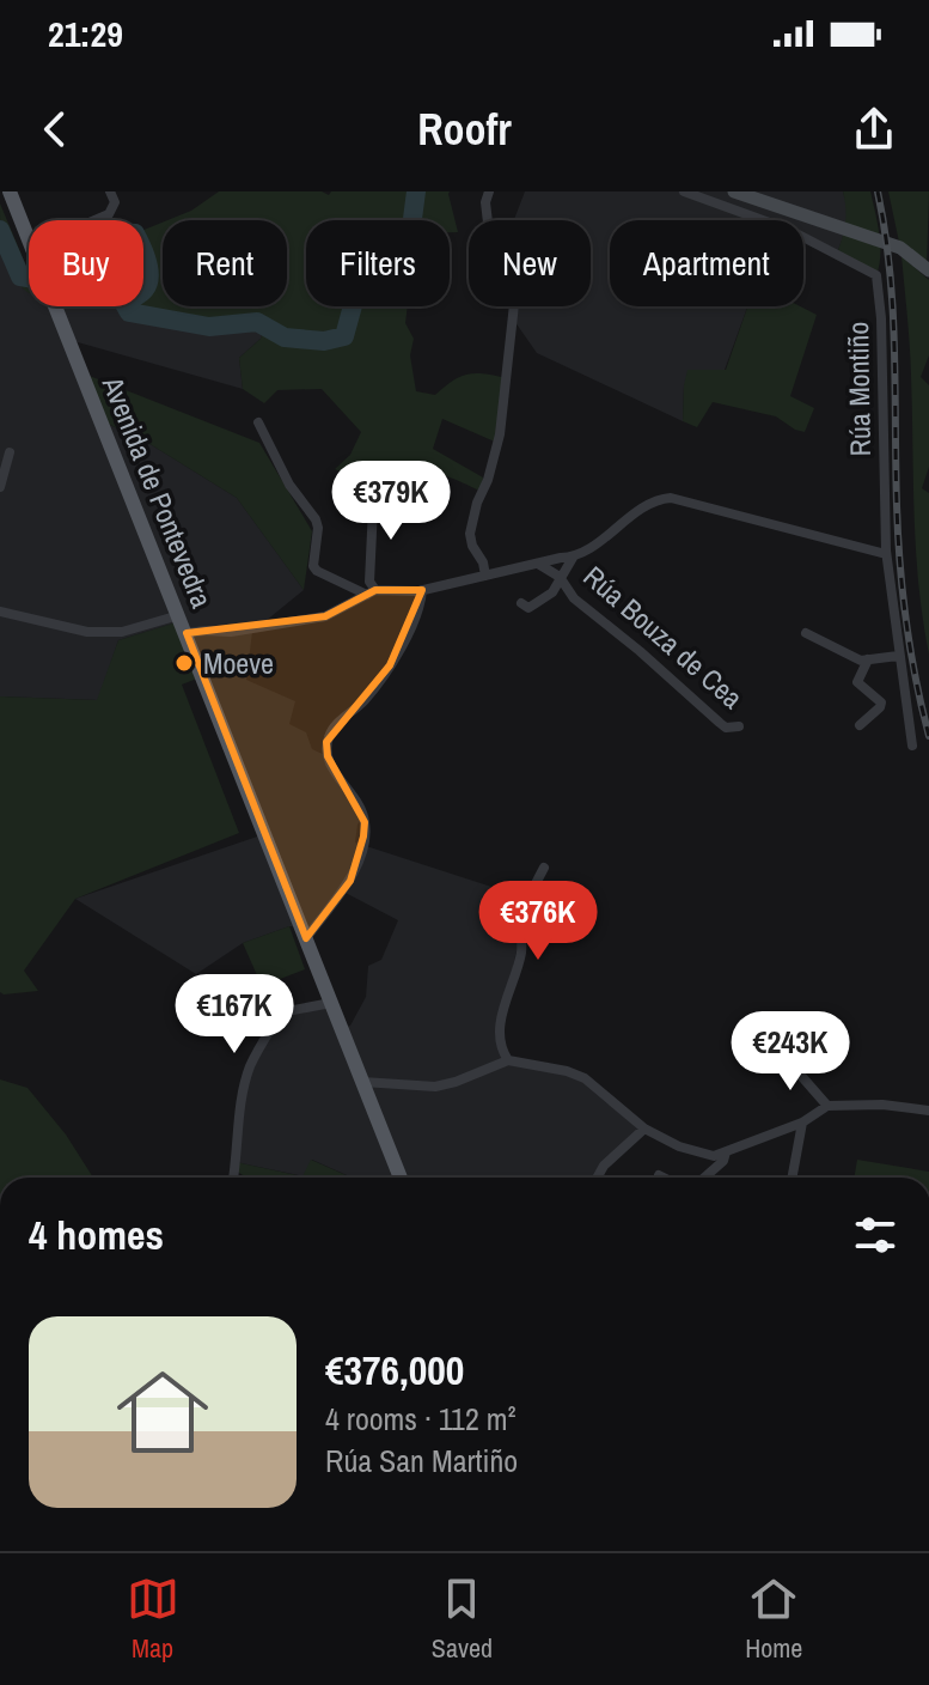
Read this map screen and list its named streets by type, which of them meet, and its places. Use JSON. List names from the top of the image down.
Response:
{
  "streets": {
    "main road": ["Avenida de Pontevedra"],
    "street": ["Rúa Montiño", "Rúa Bouza de Cea"]
  },
  "crossings": [
    ["Rúa Montiño", "Rúa Bouza de Cea"],
    ["Avenida de Pontevedra", "Rúa Bouza de Cea"]
  ],
  "places": ["Moeve"],
  "page": {
    "status": "21:29",
    "header": "Roofr",
    "chip": [
      "Buy",
      "Rent",
      "Filters",
      "New",
      "Apartment"
    ],
    "price": [
      "€379K",
      "€376K",
      "€167K",
      "€243K"
    ],
    "heading": "4 homes",
    "list": [
      {
        "name": "€376,000",
        "note": "4 rooms · 112 m² · Rúa San Martiño"
      }
    ],
    "tabs": ["Map", "Saved", "Home"]
  }
}
